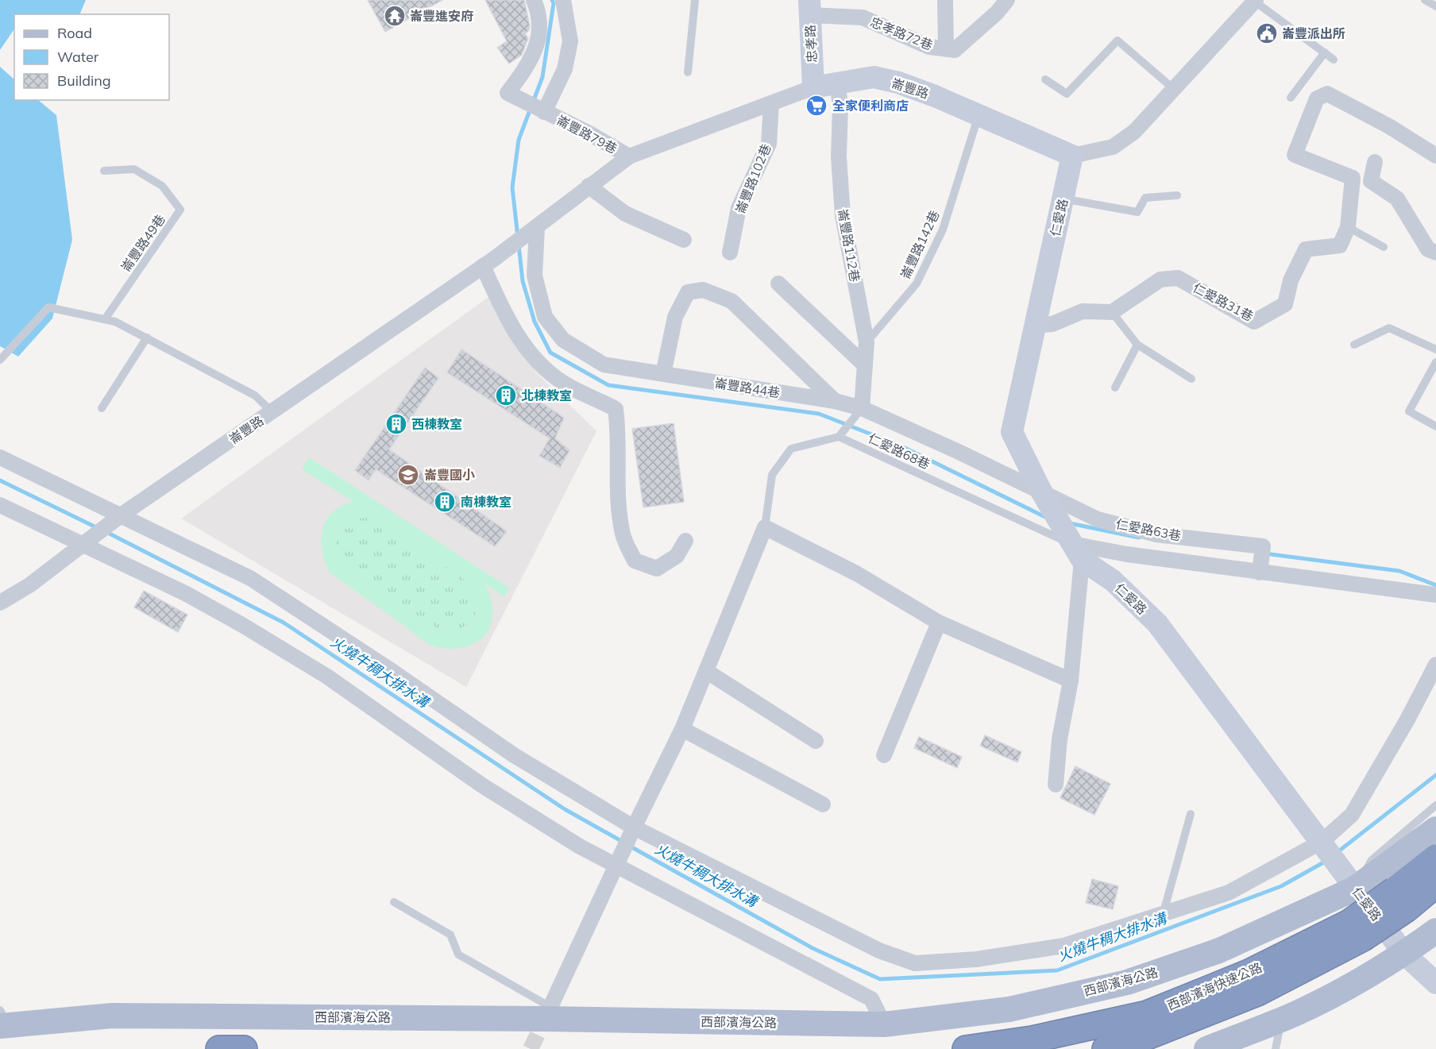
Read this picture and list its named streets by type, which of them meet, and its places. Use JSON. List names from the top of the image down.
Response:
{
  "streets": {
    "highway": ["西部濱海快速公路"],
    "main road": ["西部濱海公路"],
    "street": [
      "忠孝路72巷",
      "忠孝路",
      "崙豐路",
      "崙豐路79巷",
      "崙豐路102巷",
      "仁愛路",
      "崙豐路112巷",
      "仁愛路31巷",
      "崙豐路44巷",
      "仁愛路63巷"
    ],
    "lane": ["崙豐路49巷", "崙豐路142巷", "仁愛路68巷"]
  },
  "crossings": [
    ["忠孝路72巷", "忠孝路"],
    ["忠孝路", "崙豐路"],
    ["崙豐路", "崙豐路79巷"],
    ["崙豐路", "崙豐路102巷"],
    ["崙豐路", "仁愛路"],
    ["崙豐路", "崙豐路142巷"],
    ["崙豐路", "崙豐路112巷"],
    ["崙豐路", "崙豐路44巷"],
    ["仁愛路", "崙豐路44巷"],
    ["仁愛路", "仁愛路68巷"],
    ["仁愛路", "仁愛路63巷"],
    ["仁愛路", "西部濱海公路"],
    ["崙豐路142巷", "崙豐路112巷"],
    ["崙豐路112巷", "崙豐路44巷"],
    ["崙豐路44巷", "仁愛路63巷"]
  ],
  "water": ["火燒牛稠大排水溝"],
  "places": {
    "temple": ["崙豐進安府"],
    "public building": ["崙豐派出所"],
    "supermarket": ["全家便利商店"],
    "building": ["北棟教室", "西棟教室", "南棟教室"],
    "school or university": ["崙豐國小"]
  },
  "legend": ["Road", "Water", "Building"]
}
